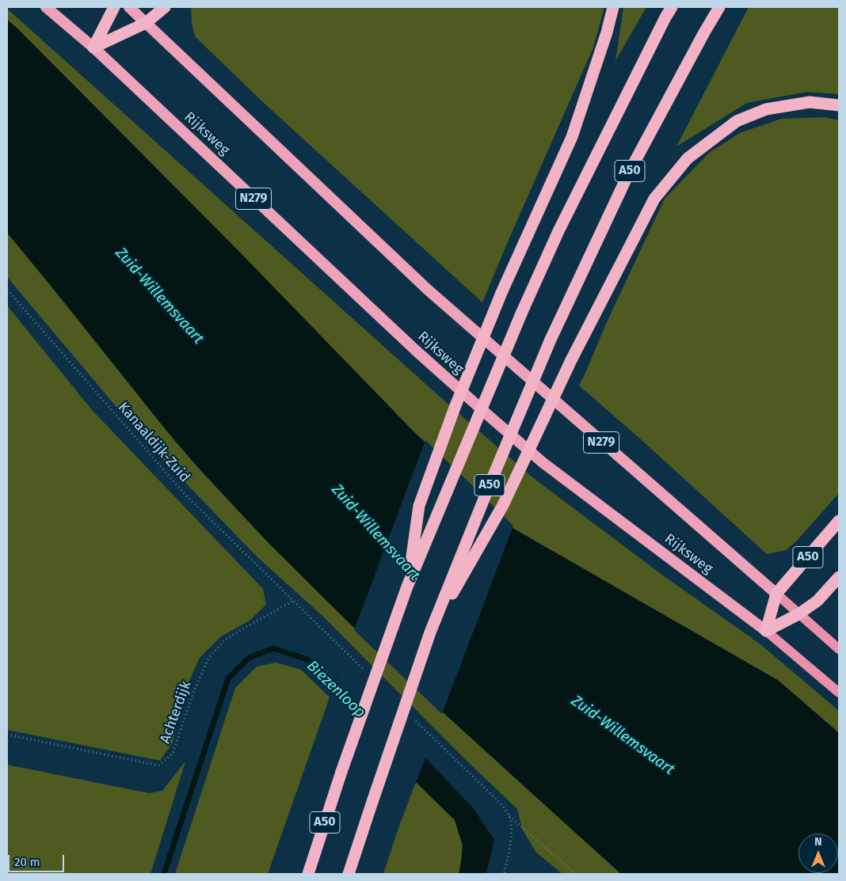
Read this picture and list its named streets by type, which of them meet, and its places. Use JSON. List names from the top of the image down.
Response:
{
  "streets": {
    "highway": ["Rijksweg", "A50", "N279"],
    "path": ["Kanaaldijk-Zuid", "Achterdijk"]
  },
  "crossings": [
    ["Rijksweg", "A50"],
    ["Kanaaldijk-Zuid", "Achterdijk"]
  ],
  "water": ["Zuid-Willemsvaart", "Biezenloop"],
  "scale_bar": "20 m",
  "north": "top"
}
